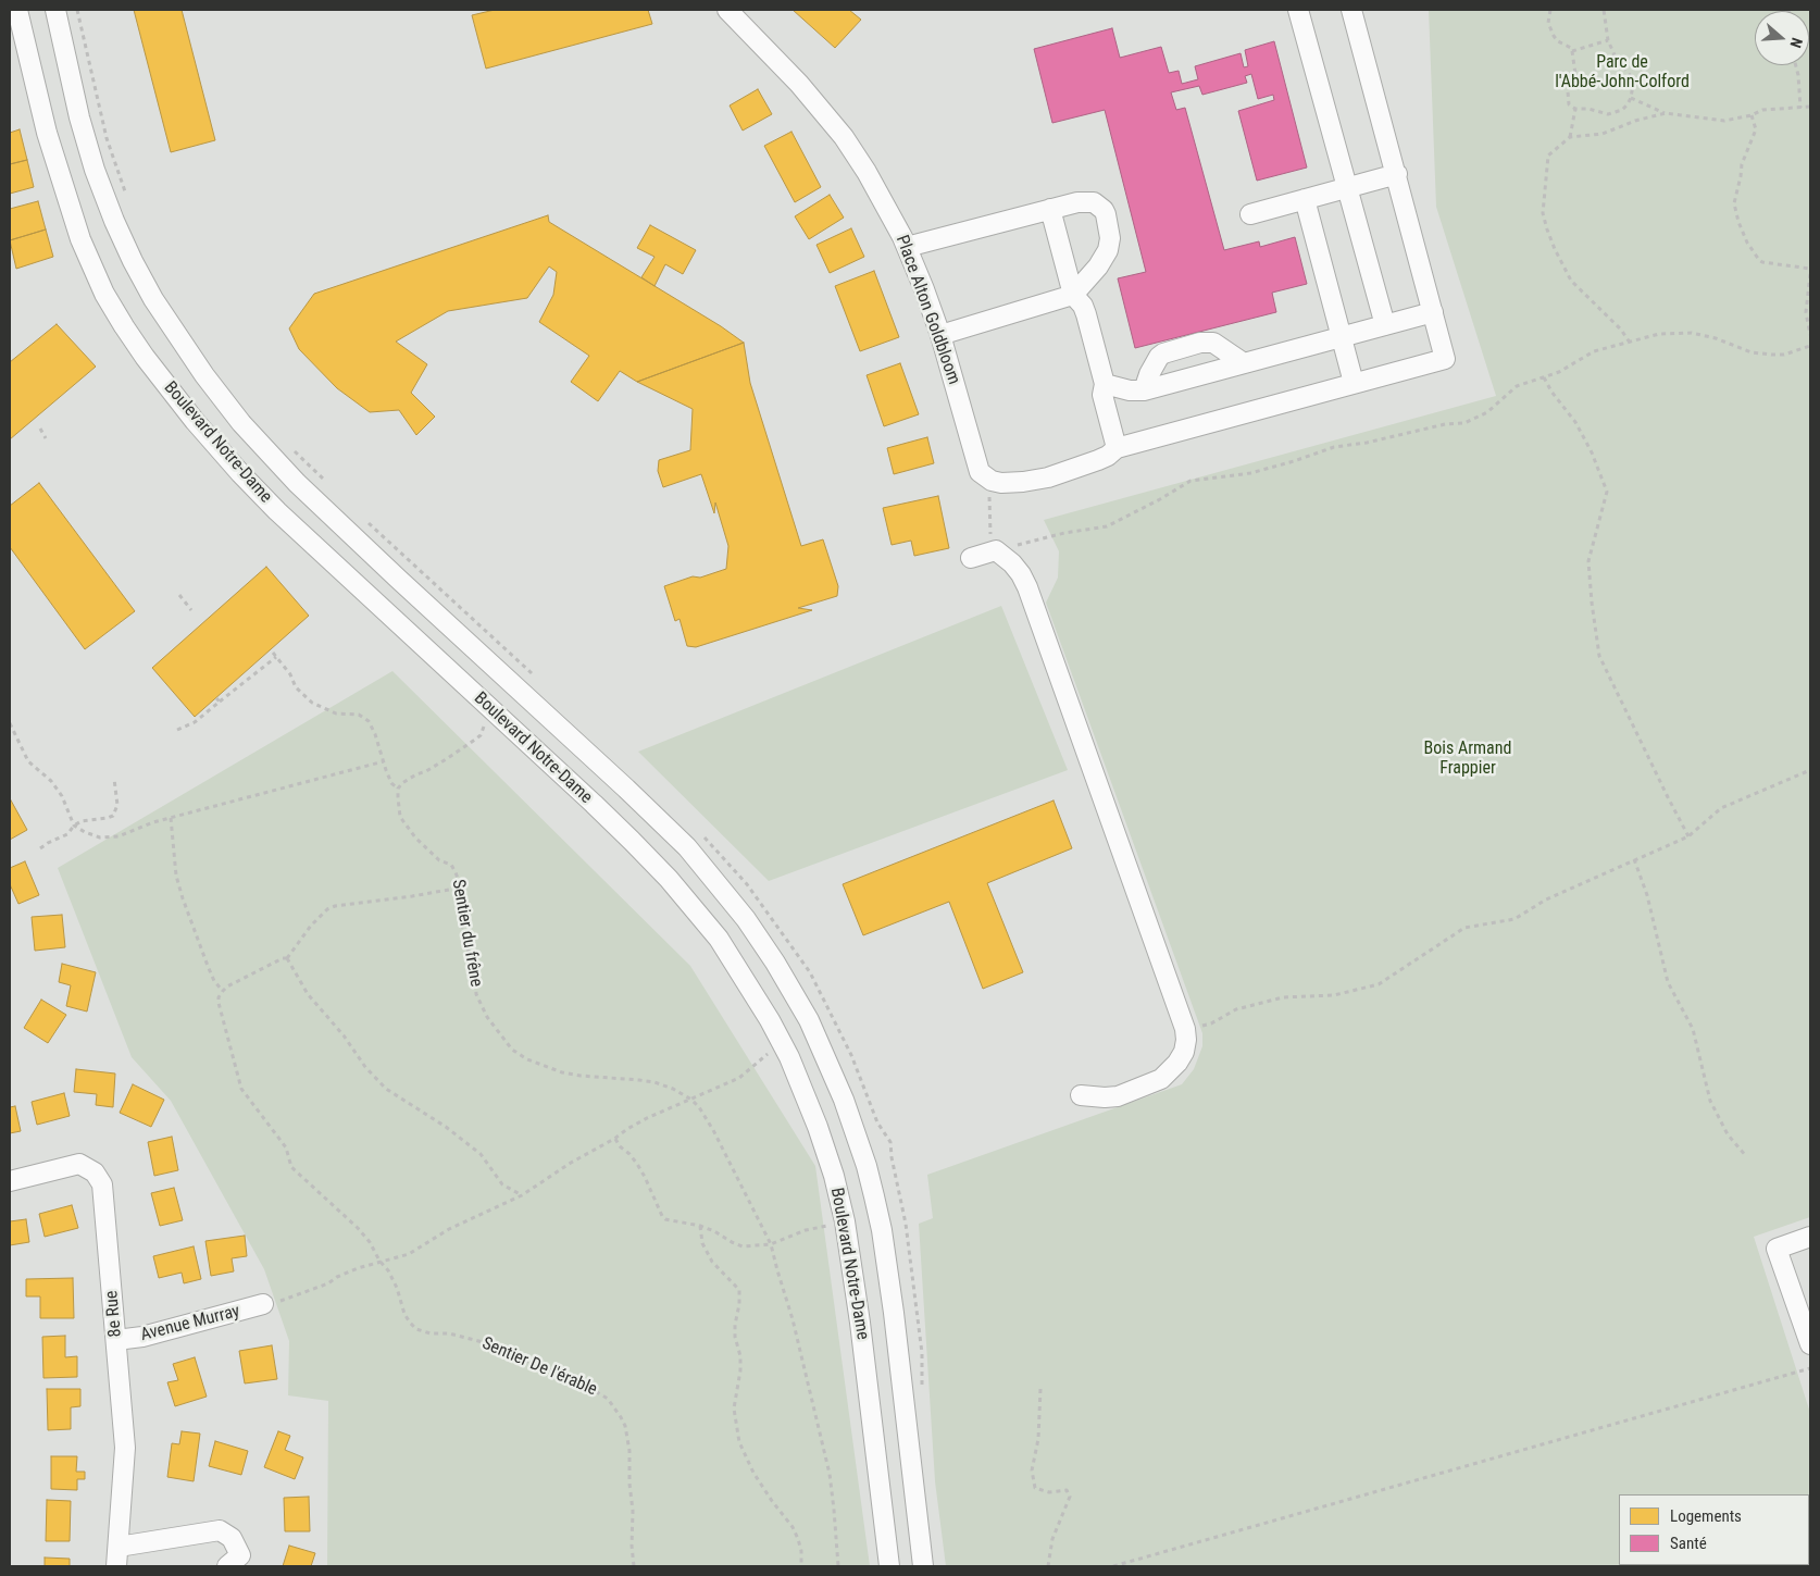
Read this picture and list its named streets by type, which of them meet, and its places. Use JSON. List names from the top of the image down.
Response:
{
  "streets": {
    "street": [
      "Place Alton Goldbloom",
      "Boulevard Notre-Dame",
      "8e Rue",
      "Avenue Murray"
    ],
    "path": ["Sentier du frêne", "Sentier De l'érable"]
  },
  "crossings": [
    ["8e Rue", "Avenue Murray"]
  ],
  "parks": ["Parc de l'Abbé-John-Colford", "Bois Armand Frappier"],
  "legend": ["Logements", "Santé"],
  "north": "right"
}
